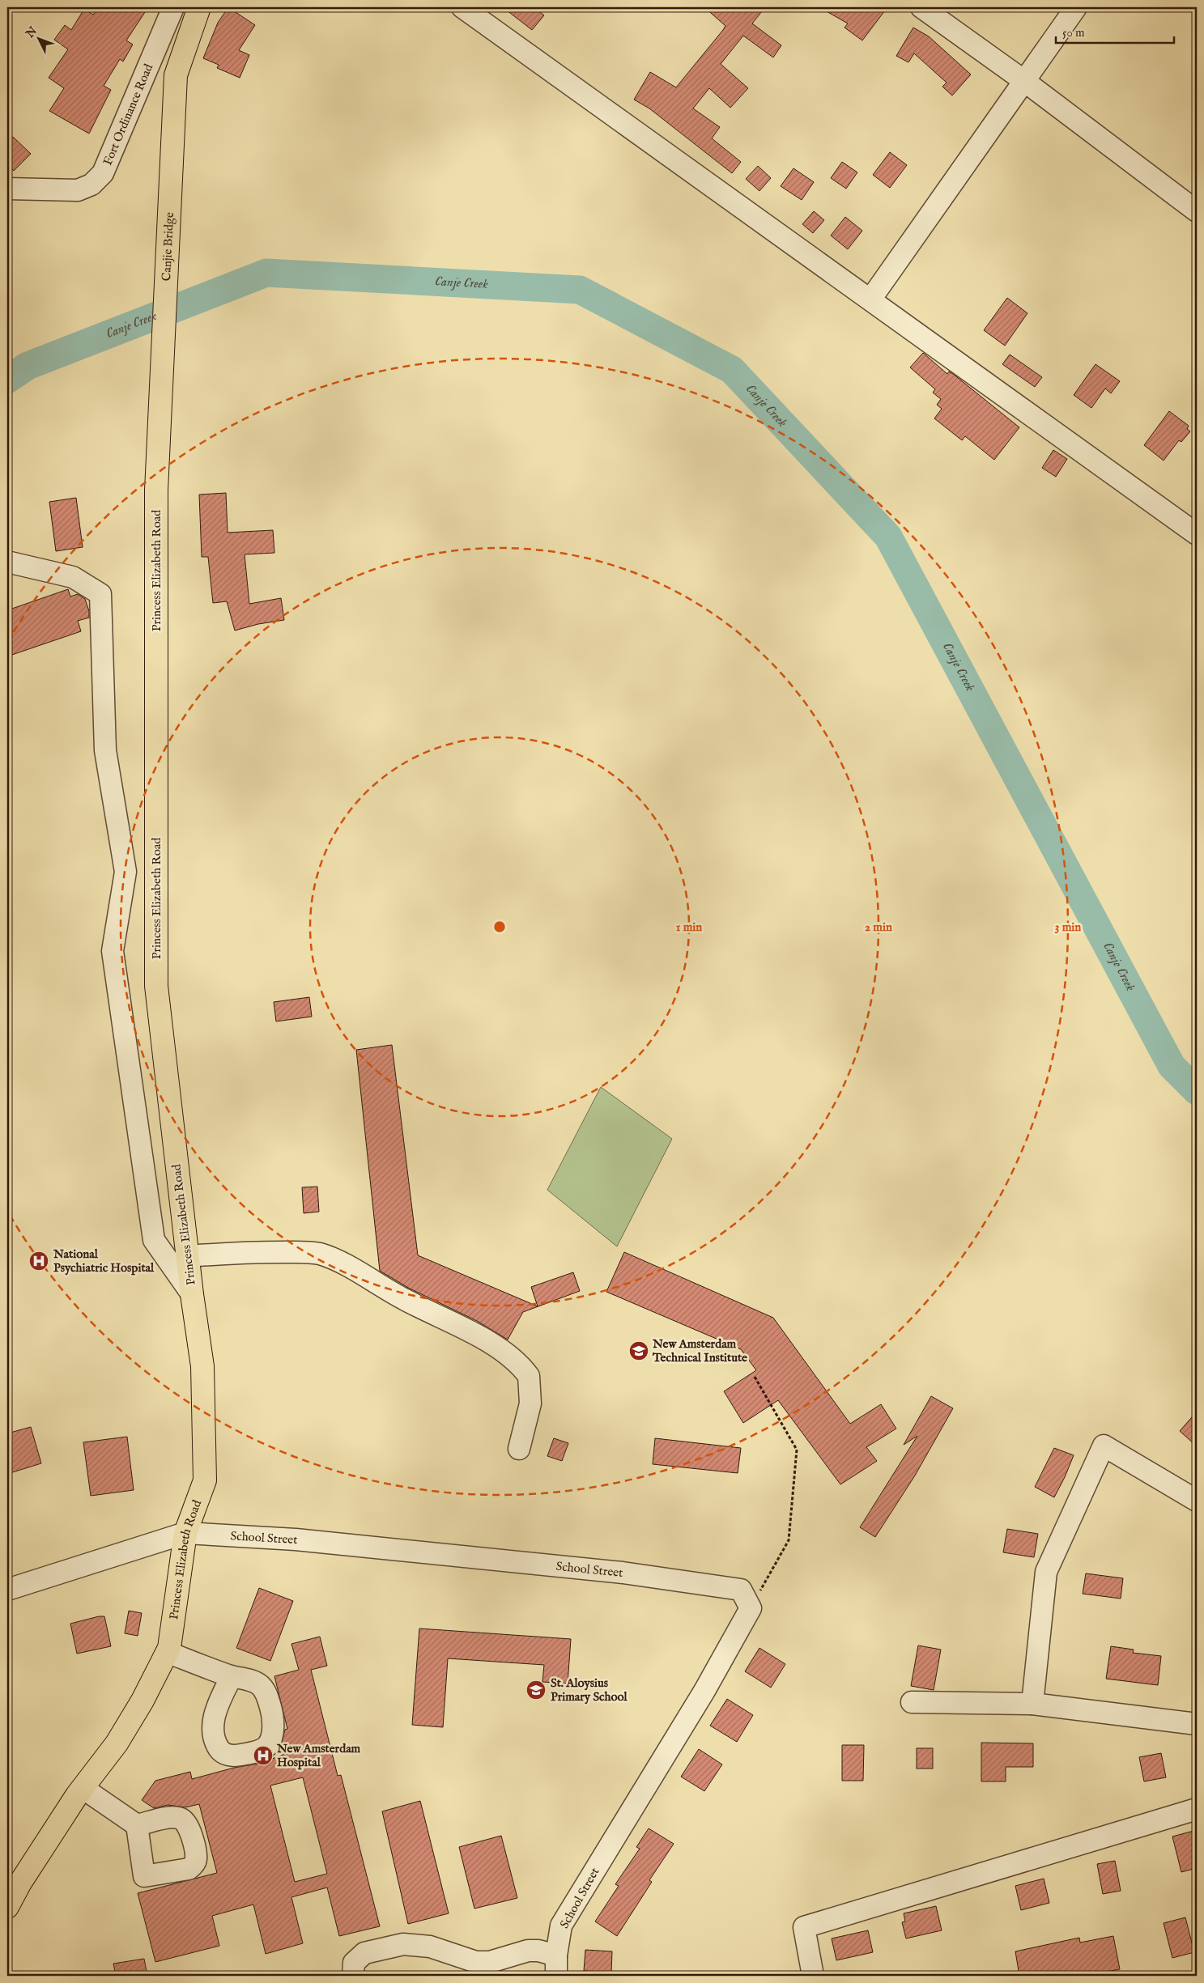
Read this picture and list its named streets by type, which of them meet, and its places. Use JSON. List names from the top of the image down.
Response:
{
  "streets": {
    "main road": ["Canjie Bridge", "Princess Elizabeth Road"],
    "street": ["Fort Ordinance Road", "School Street"]
  },
  "crossings": [
    ["Canjie Bridge", "Princess Elizabeth Road"],
    ["Princess Elizabeth Road", "School Street"]
  ],
  "water": ["Canje Creek"],
  "places": {
    "hospital": ["National Psychiatric Hospital", "New Amsterdam Hospital"],
    "school or university": ["New Amsterdam Technical Institute", "St. Aloysius Primary School"]
  },
  "scale_bar": "50 m",
  "north": "top left",
  "rings": ["1 min", "2 min", "3 min"]
}
